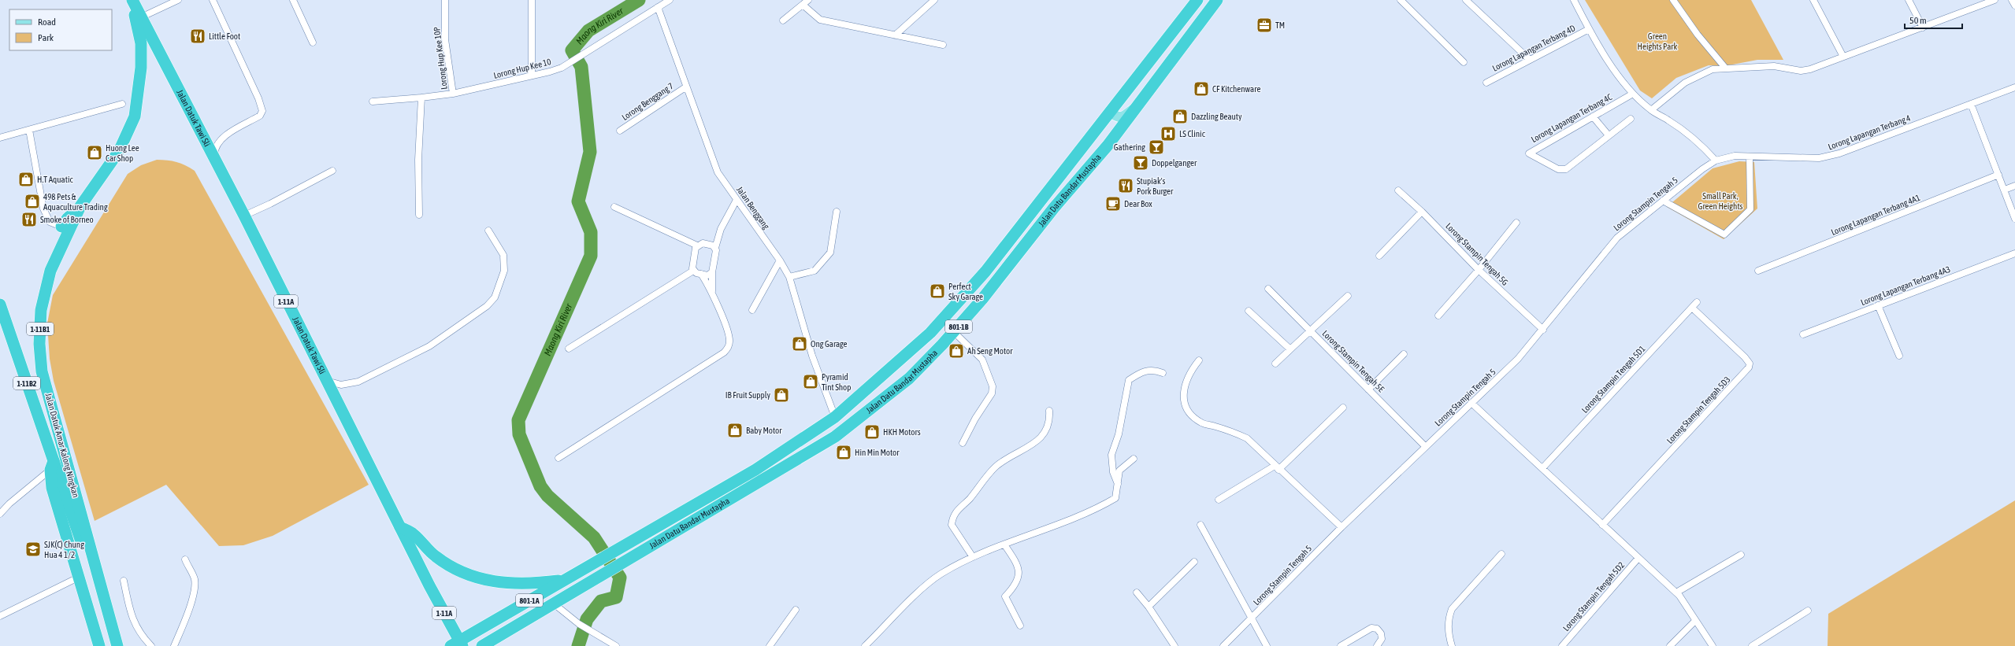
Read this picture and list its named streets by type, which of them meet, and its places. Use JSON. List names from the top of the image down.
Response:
{
  "streets": {
    "highway": [
      "Jalan Datuk Tawi Sli",
      "Jalan Datu Bandar Mustapha",
      "1-11A",
      "801-1B",
      "1-11B1",
      "1-11B2",
      "Jalan Datuk Amar Kalong Ningkan",
      "801-1A"
    ],
    "street": [
      "Lorong Lapangan Terbang 4D",
      "Lorong Hup Kee 10P",
      "Lorong Hup Kee 10",
      "Lorong Benggang 7",
      "Lorong Lapangan Terbang 4C",
      "Lorong Lapangan Terbang 4",
      "Lorong Stampin Tengah 5",
      "Jalan Benggang",
      "Lorong Lapangan Terbang 4A1",
      "Lorong Stampin Tengah 5G",
      "Lorong Lapangan Terbang 4A3",
      "Lorong Stampin Tengah 5E",
      "Lorong Stampin Tengah 5D1",
      "Lorong Stampin Tengah 5D3",
      "Lorong Stampin Tengah 5D2"
    ]
  },
  "crossings": [
    ["Lorong Hup Kee 10P", "Lorong Hup Kee 10"],
    ["Lorong Hup Kee 10", "Jalan Benggang"],
    ["Lorong Benggang 7", "Jalan Benggang"],
    ["Jalan Datuk Tawi Sli", "Jalan Datu Bandar Mustapha"],
    ["Jalan Datuk Tawi Sli", "Jalan Datuk Amar Kalong Ningkan"],
    ["Lorong Lapangan Terbang 4", "Lorong Stampin Tengah 5"],
    ["Jalan Datu Bandar Mustapha", "Jalan Benggang"],
    ["Lorong Stampin Tengah 5", "Lorong Stampin Tengah 5G"],
    ["Lorong Stampin Tengah 5", "Lorong Stampin Tengah 5E"],
    ["Lorong Stampin Tengah 5D1", "Lorong Stampin Tengah 5D3"]
  ],
  "water": ["Maong Kiri River"],
  "parks": ["Green Heights Park", "Small Park, Green Heights"],
  "places": {
    "office": ["TM"],
    "restaurant": ["Little Foot", "Stupiak's Pork Burger", "Smoke of Borneo"],
    "shop": [
      "CF Kitchenware",
      "Dazzling Beauty",
      "Huong Lee Car Shop",
      "H.T Aquatic",
      "498 Pets & Aquaculture Trading",
      "Perfect Sky Garage",
      "Ong Garage",
      "Ah Seng Motor",
      "Pyramid Tint Shop",
      "IB Fruit Supply",
      "Baby Motor",
      "HKH Motors",
      "Hin Min Motor"
    ],
    "hospital": ["LS Clinic"],
    "bar": ["Gathering", "Doppelganger"],
    "cafe": ["Dear Box"],
    "school or university": ["SJK(C) Chung Hua 4 1/2"]
  },
  "legend": ["Road", "Park"],
  "scale_bar": "50 m"
}
